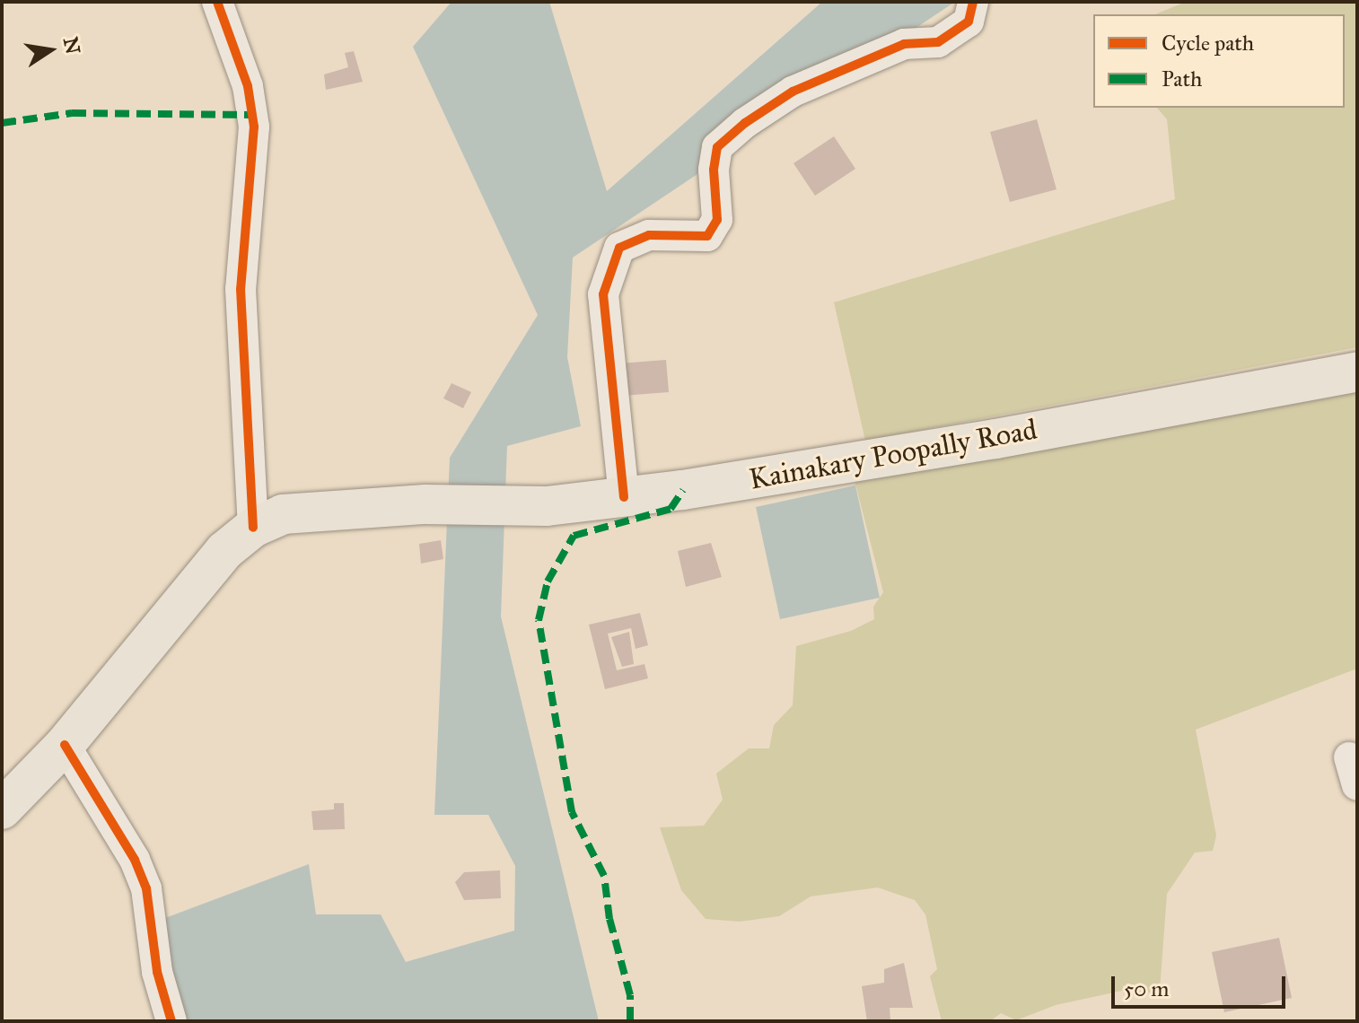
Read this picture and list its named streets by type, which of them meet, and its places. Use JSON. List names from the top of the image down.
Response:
{
  "streets": {
    "main road": ["Kainakary Poopally Road"]
  },
  "legend": ["Cycle path", "Path"],
  "scale_bar": "50 m",
  "north": "right"
}
